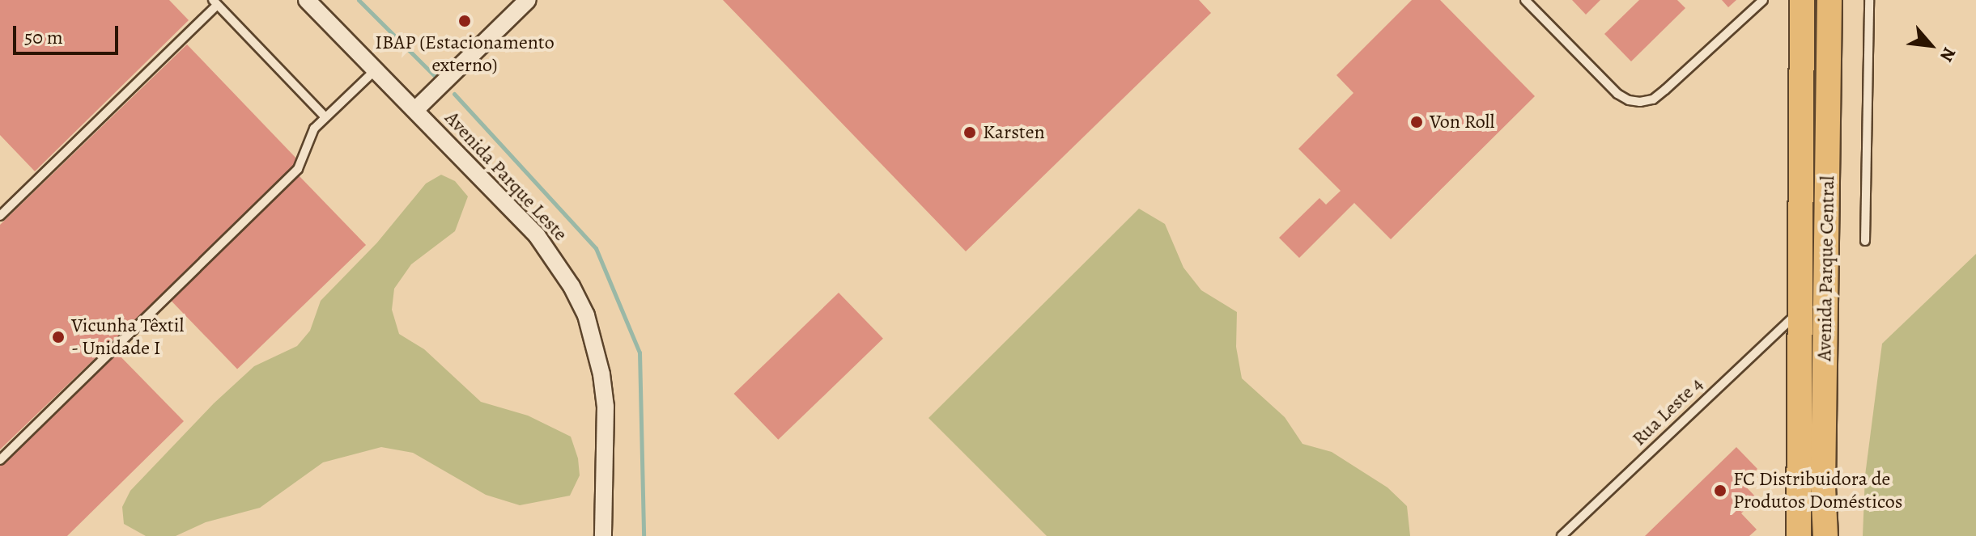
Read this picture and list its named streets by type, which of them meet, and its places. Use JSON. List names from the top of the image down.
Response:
{
  "streets": {
    "main road": ["Avenida Parque Central"],
    "street": ["Avenida Parque Leste"],
    "lane": ["Rua Leste 4"]
  },
  "crossings": [
    ["Avenida Parque Central", "Rua Leste 4"]
  ],
  "places": [
    "IBAP (Estacionamento externo)",
    "Von Roll",
    "Karsten",
    "Vicunha Têxtil - Unidade I",
    "FC Distribuidora de Produtos Domésticos"
  ],
  "scale_bar": "50 m",
  "north": "bottom right"
}
